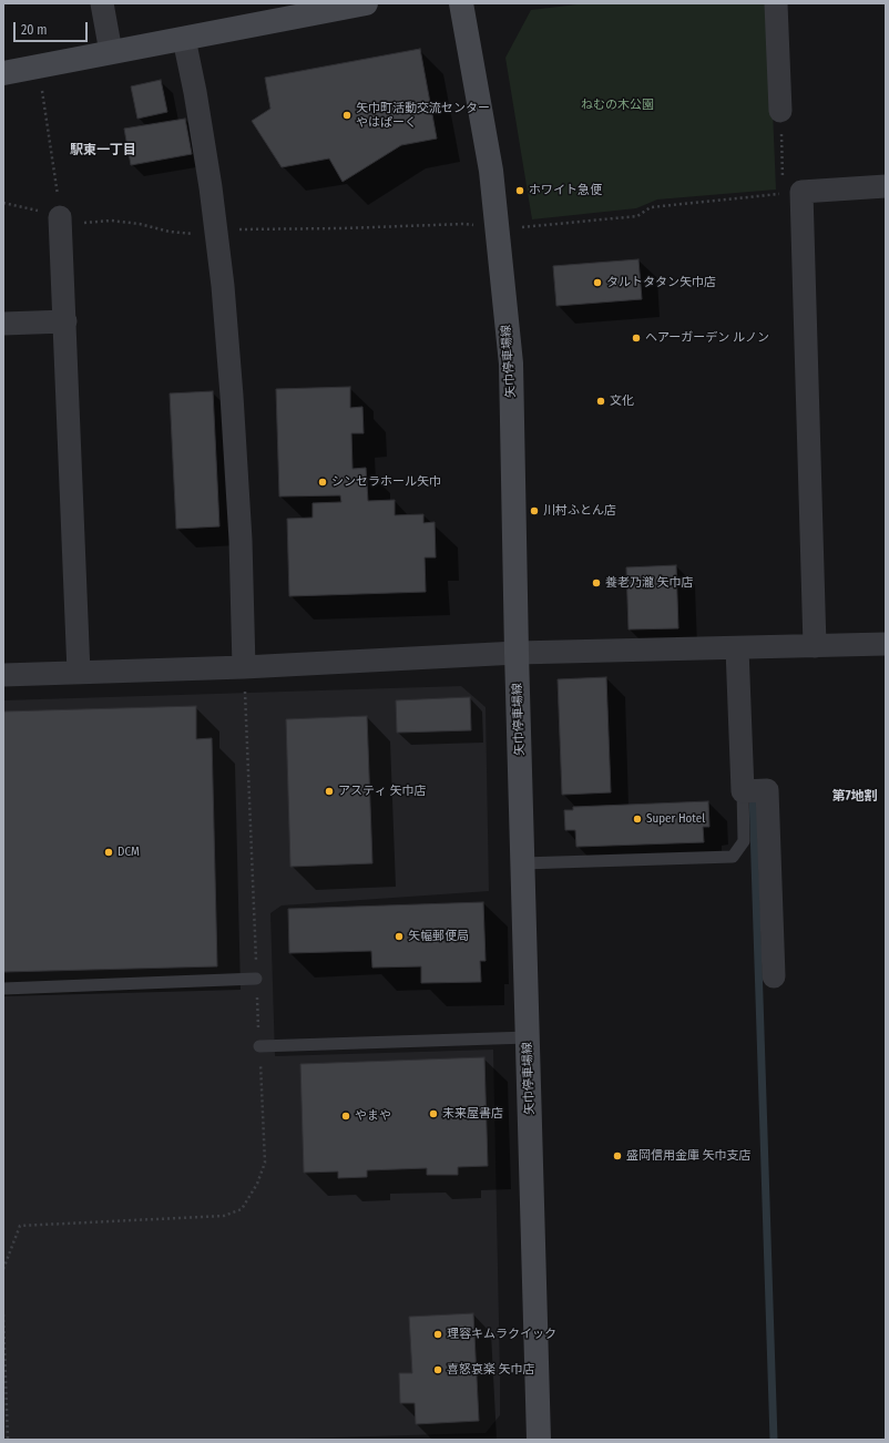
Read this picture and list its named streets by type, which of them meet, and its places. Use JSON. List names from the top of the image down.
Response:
{
  "streets": {
    "main road": ["矢巾停車場線"]
  },
  "districts": ["駅東一丁目", "第7地割"],
  "parks": ["ねむの木公園"],
  "places": [
    "矢巾町活動交流センター やはぱーく",
    "ホワイト急便",
    "タルトタタン矢巾店",
    "ヘアーガーデン ルノン",
    "文化",
    "シンセラホール矢巾",
    "川村ふとん店",
    "養老乃瀧 矢巾店",
    "アスティ 矢巾店",
    "Super Hotel",
    "DCM",
    "矢幅郵便局",
    "未来屋書店",
    "やまや",
    "盛岡信用金庫 矢巾支店",
    "理容キムラクイック",
    "喜怒哀楽 矢巾店"
  ],
  "scale_bar": "20 m"
}
